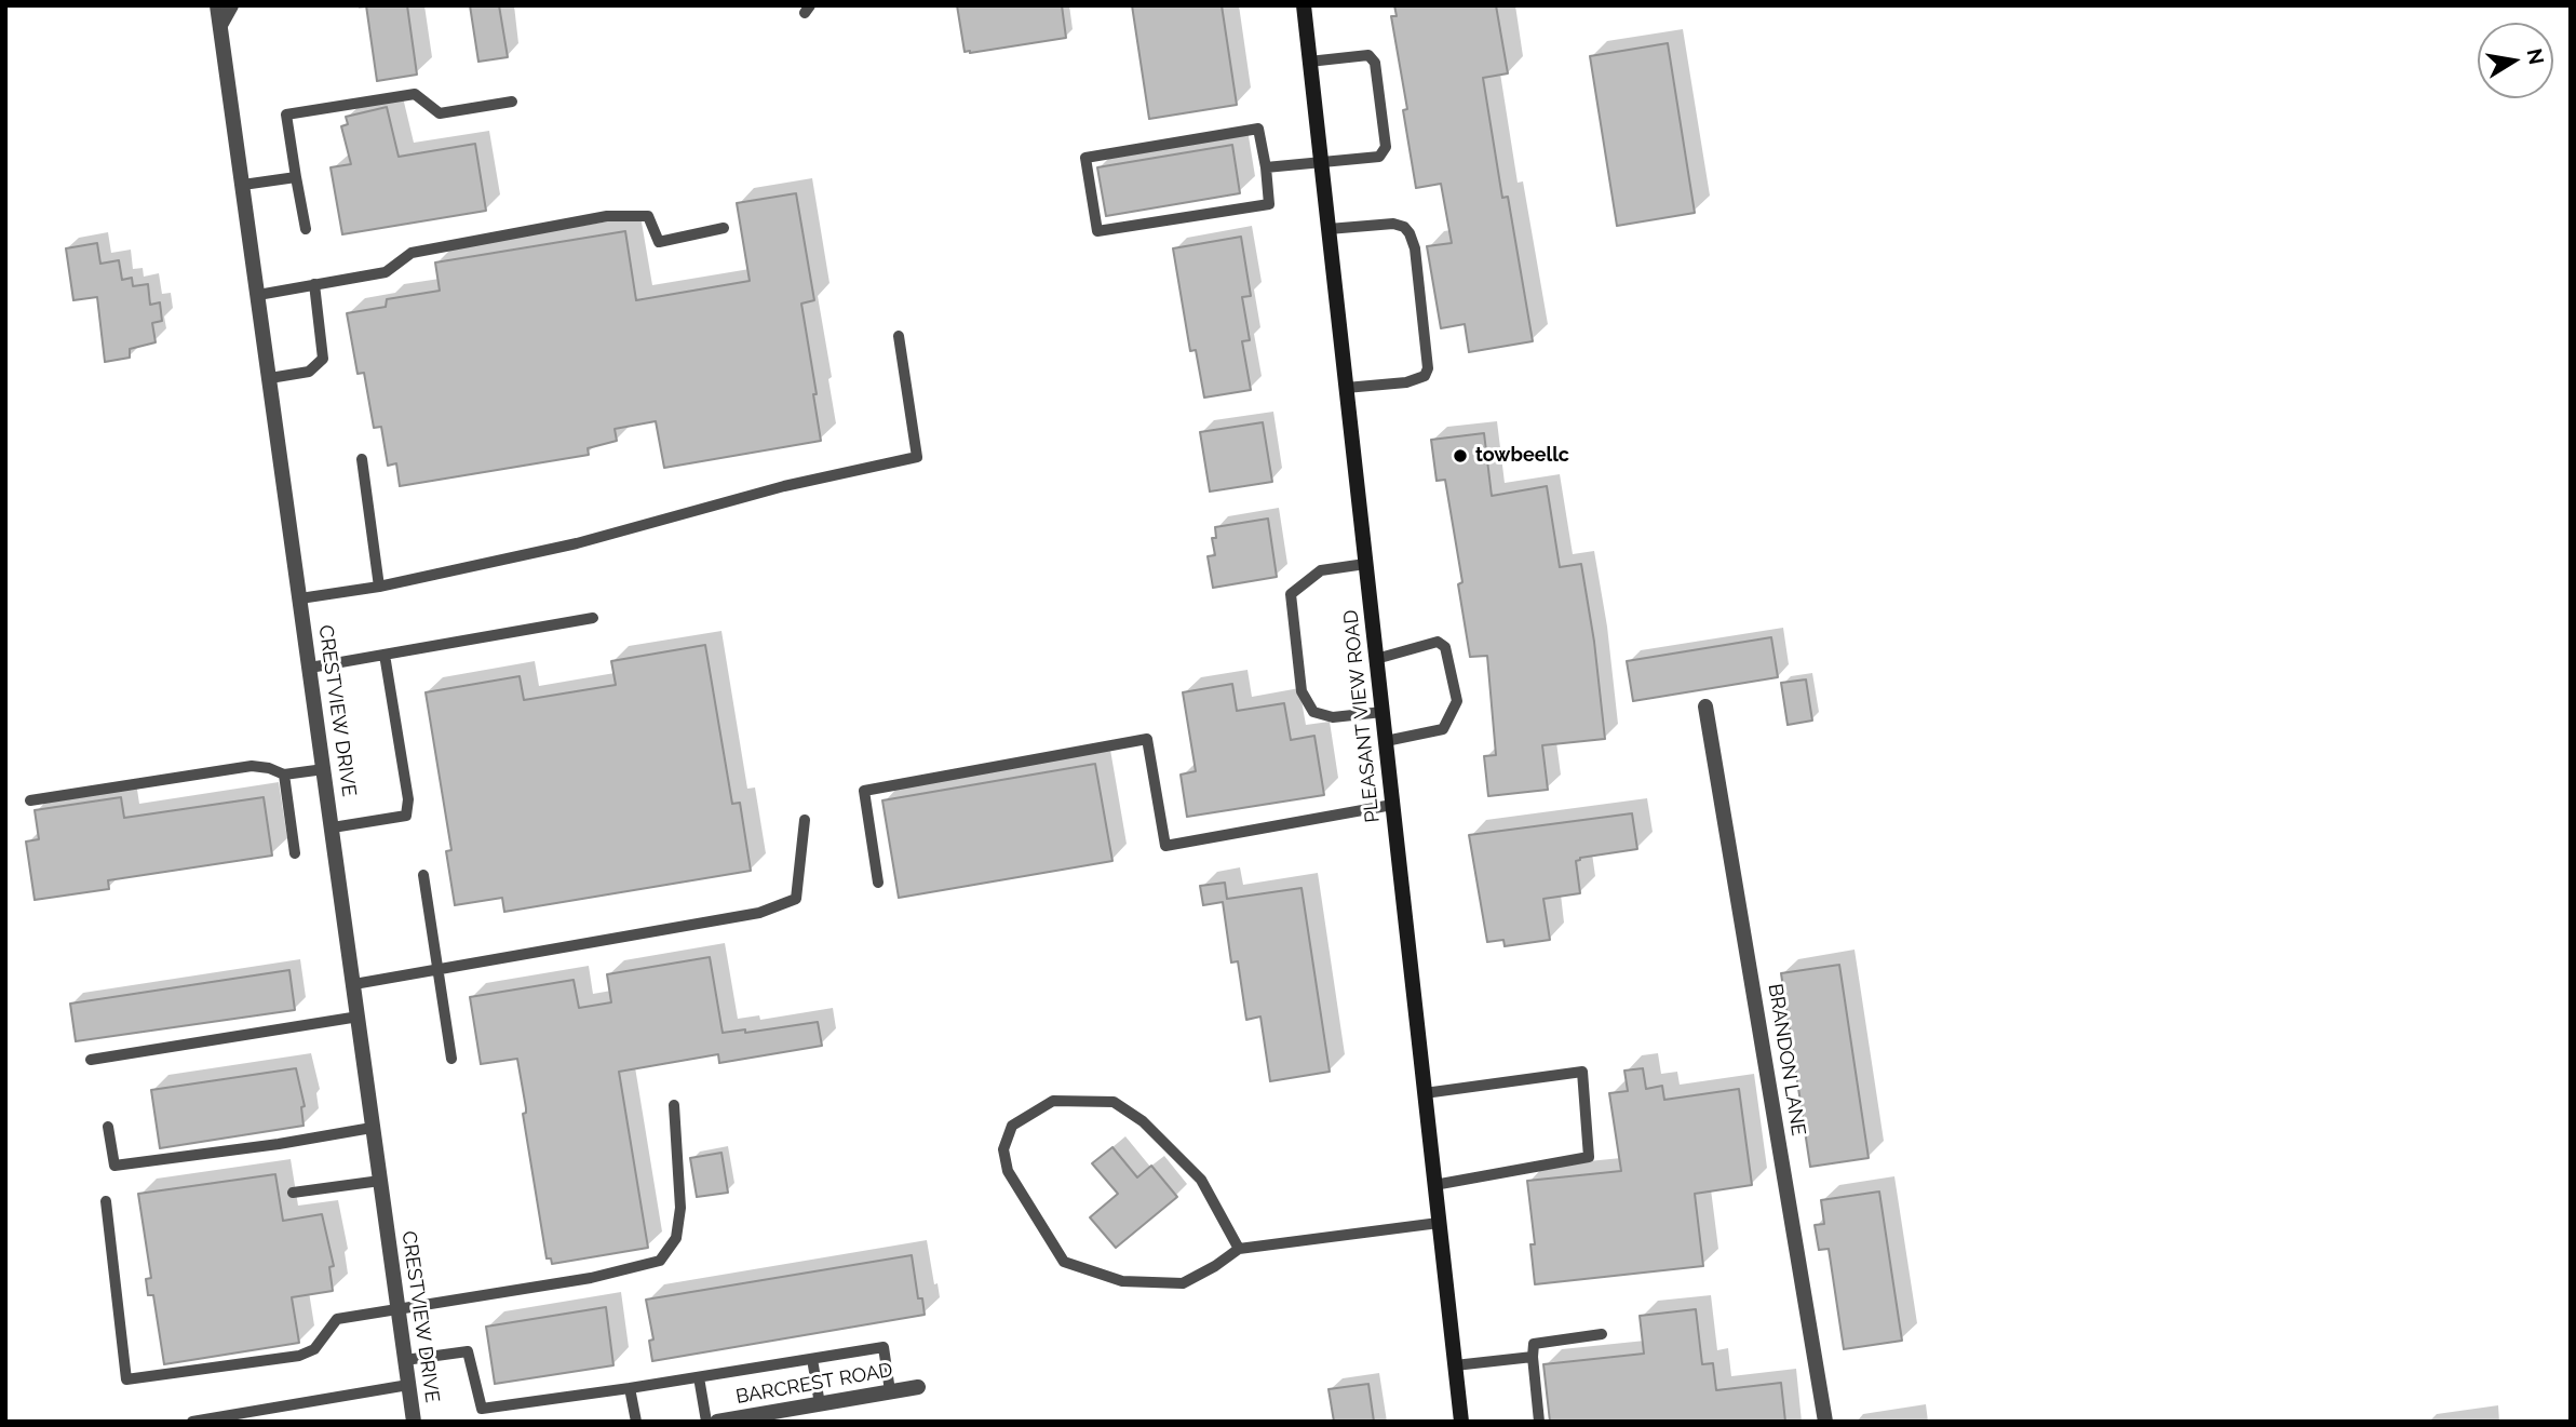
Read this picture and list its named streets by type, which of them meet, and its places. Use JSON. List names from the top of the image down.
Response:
{
  "streets": {
    "main road": ["PLEASANT VIEW ROAD"],
    "street": ["CRESTVIEW DRIVE", "BRANDON LANE", "BARCREST ROAD"]
  },
  "places": ["towbeellc"],
  "north": "right"
}
